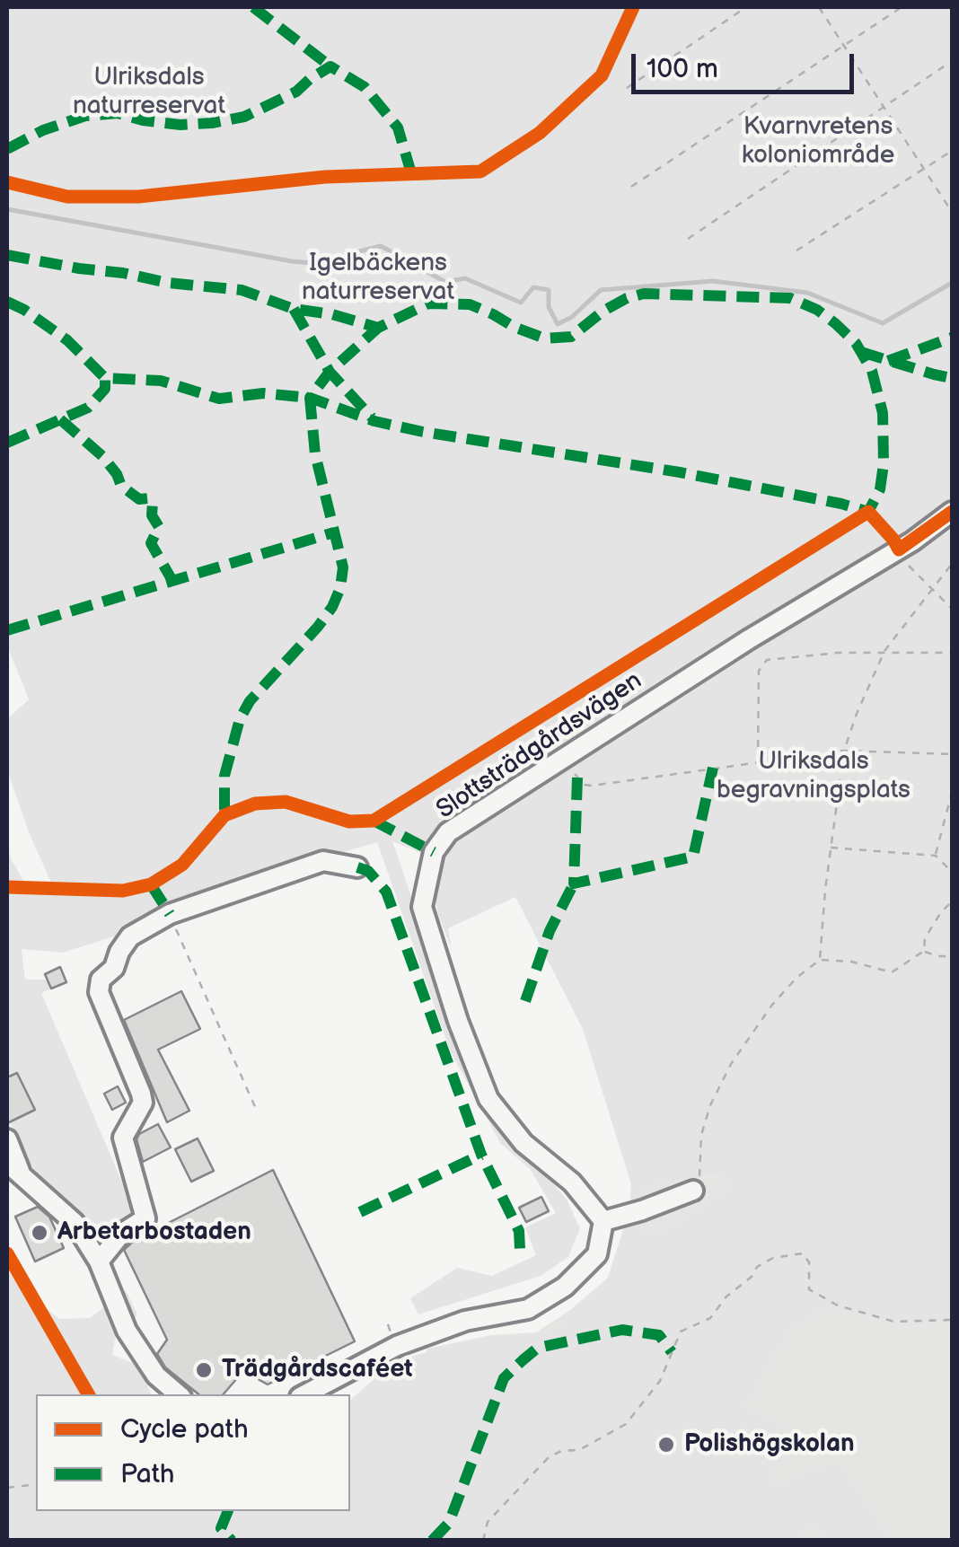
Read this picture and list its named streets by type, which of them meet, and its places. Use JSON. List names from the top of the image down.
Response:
{
  "streets": {
    "street": ["Slottsträdgårdsvägen"]
  },
  "parks": [
    "Ulriksdals naturreservat",
    "Kvarnvretens koloniområde",
    "Igelbäckens naturreservat",
    "Ulriksdals begravningsplats"
  ],
  "places": ["Arbetarbostaden", "Trädgårdscaféet", "Polishögskolan"],
  "legend": ["Cycle path", "Path"],
  "scale_bar": "100 m"
}
